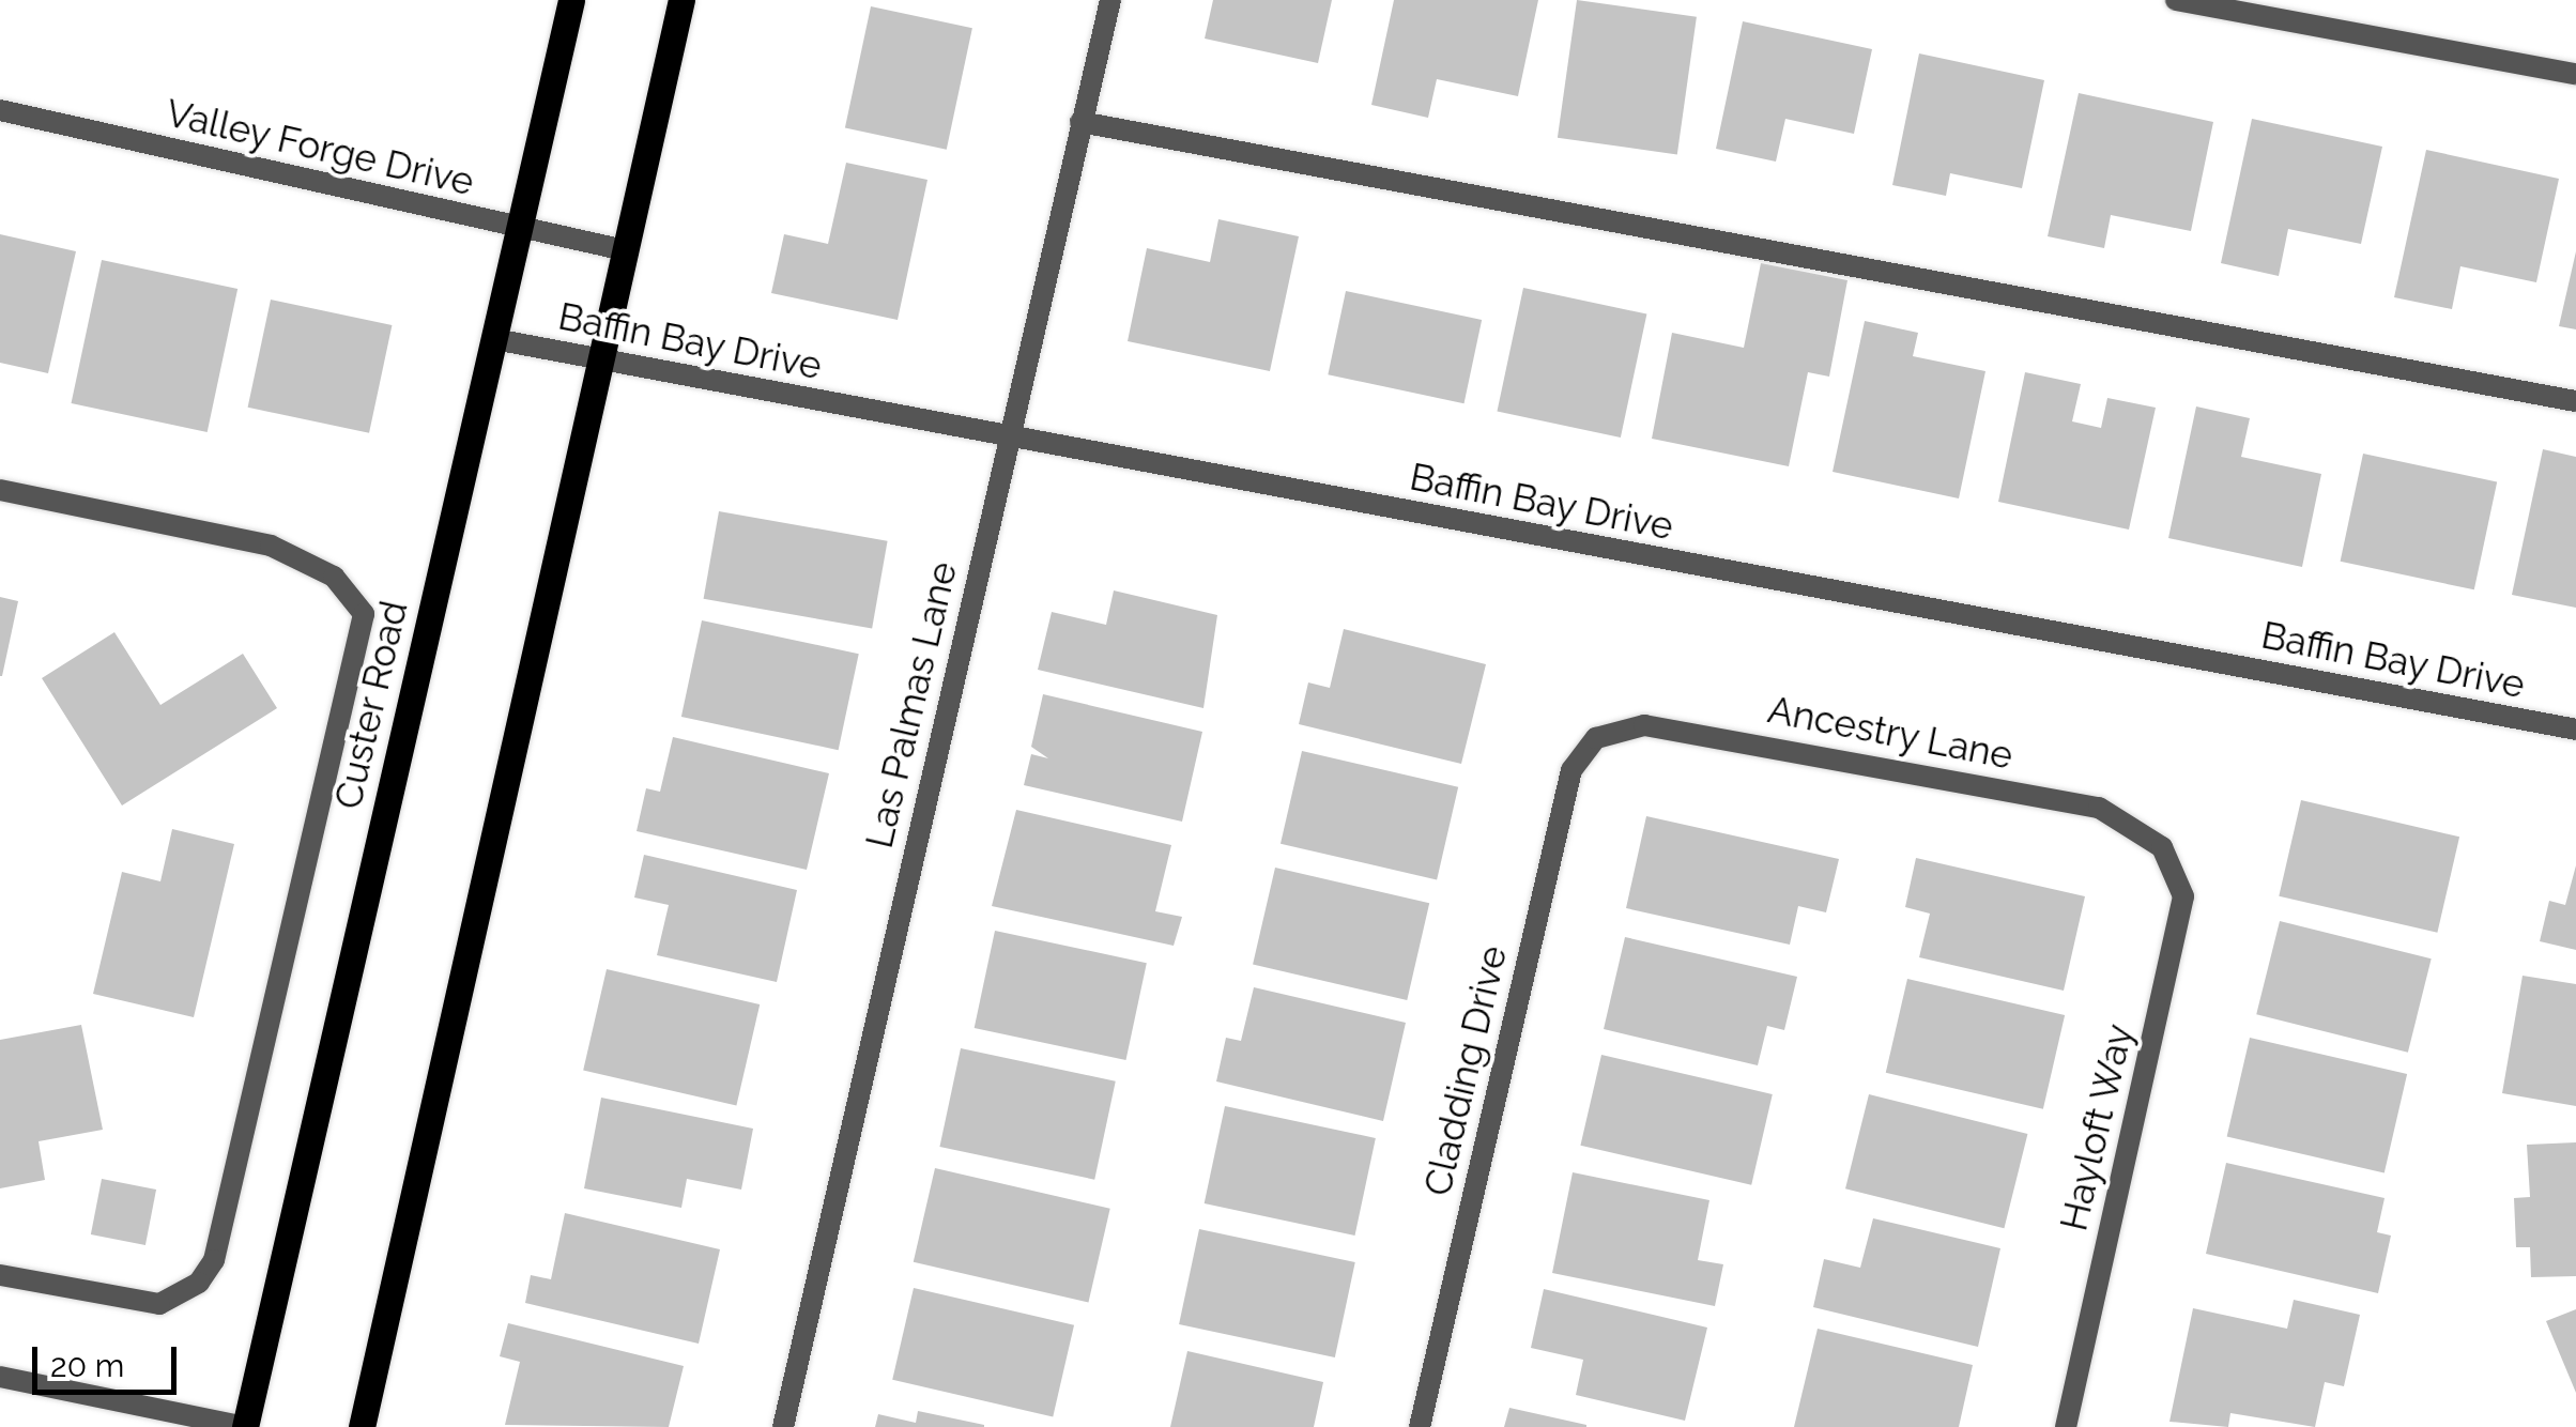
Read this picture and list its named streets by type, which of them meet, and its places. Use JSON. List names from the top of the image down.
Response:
{
  "streets": {
    "main road": ["Custer Road"],
    "street": [
      "Valley Forge Drive",
      "Baffin Bay Drive",
      "Las Palmas Lane",
      "Ancestry Lane",
      "Cladding Drive",
      "Hayloft Way"
    ]
  },
  "crossings": [
    ["Valley Forge Drive", "Custer Road"],
    ["Baffin Bay Drive", "Custer Road"],
    ["Baffin Bay Drive", "Las Palmas Lane"],
    ["Ancestry Lane", "Cladding Drive"],
    ["Ancestry Lane", "Hayloft Way"]
  ],
  "scale_bar": "20 m"
}
